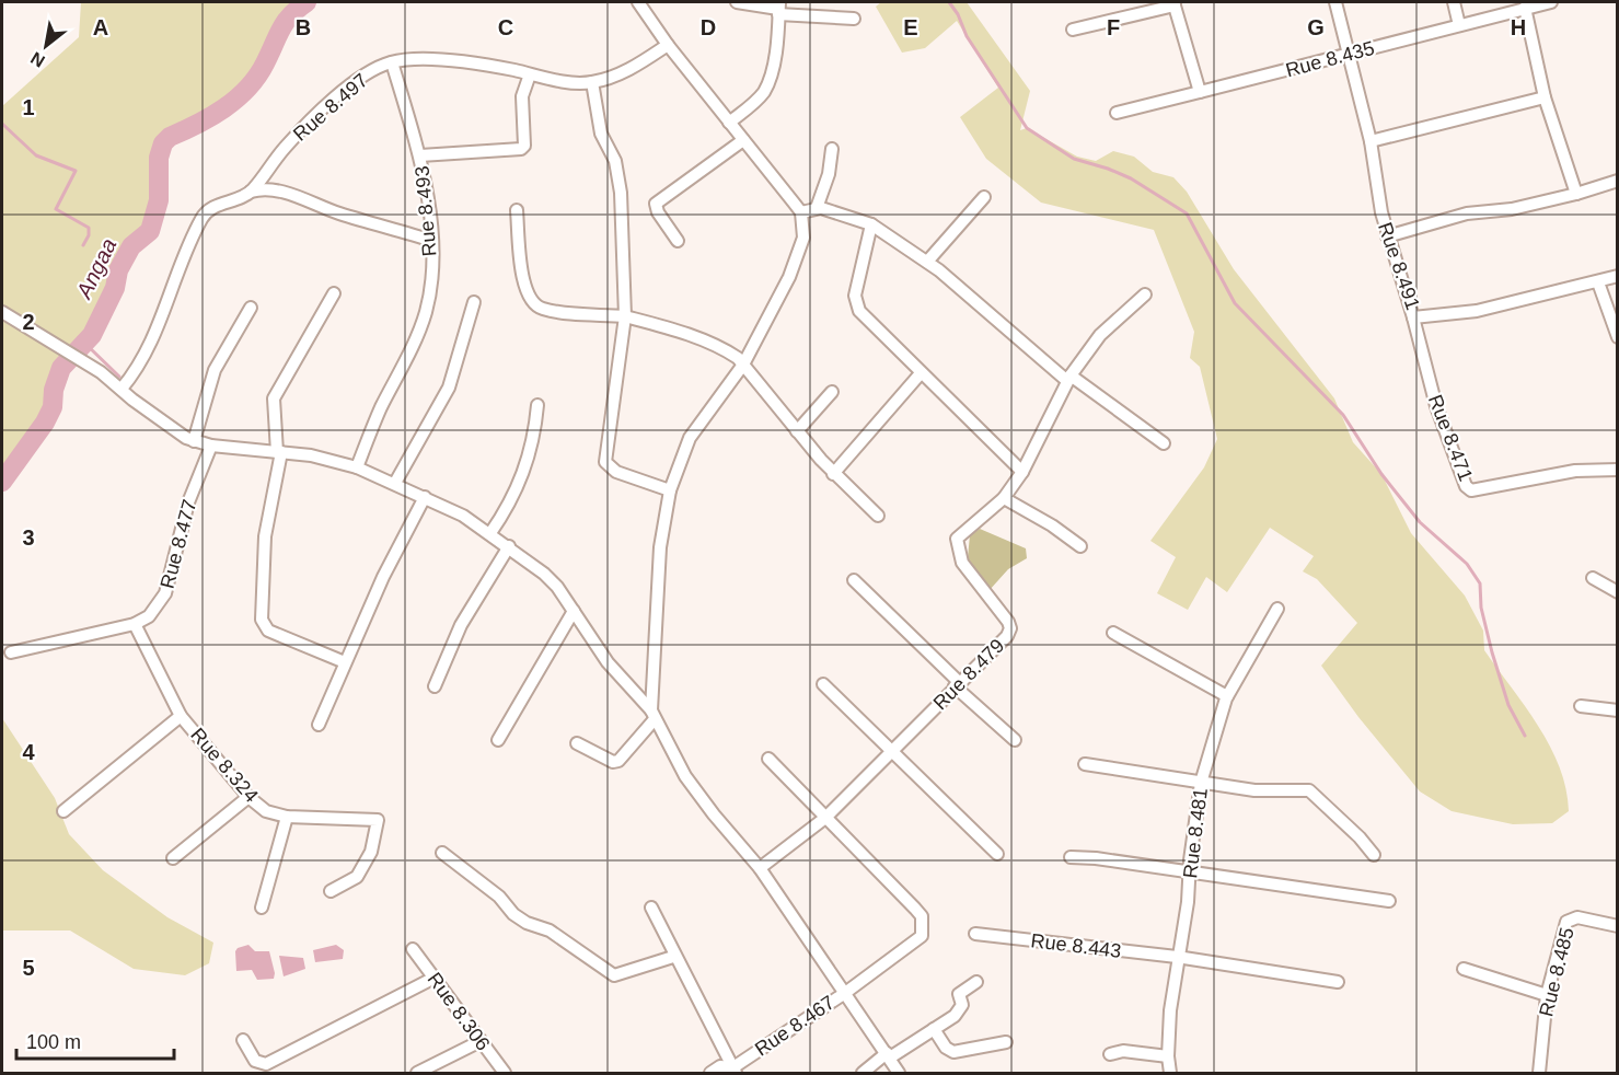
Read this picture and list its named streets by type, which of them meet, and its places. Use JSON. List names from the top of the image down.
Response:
{
  "streets": {
    "street": [
      "Rue 8.435",
      "Rue 8.497",
      "Rue 8.493",
      "Rue 8.491",
      "Rue 8.471",
      "Rue 8.477",
      "Rue 8.479",
      "Rue 8.324",
      "Rue 8.481",
      "Rue 8.443",
      "Rue 8.485",
      "Rue 8.306",
      "Rue 8.467"
    ]
  },
  "crossings": [
    ["Rue 8.435", "Rue 8.491"],
    ["Rue 8.497", "Rue 8.493"],
    ["Rue 8.491", "Rue 8.471"],
    ["Rue 8.477", "Rue 8.324"],
    ["Rue 8.479", "Rue 8.467"],
    ["Rue 8.481", "Rue 8.443"]
  ],
  "water": ["Angaa"],
  "scale_bar": "100 m",
  "north": "bottom left",
  "grid": {
    "columns": [
      "A",
      "B",
      "C",
      "D",
      "E",
      "F",
      "G",
      "H"
    ],
    "rows": [
      "1",
      "2",
      "3",
      "4",
      "5"
    ]
  }
}
